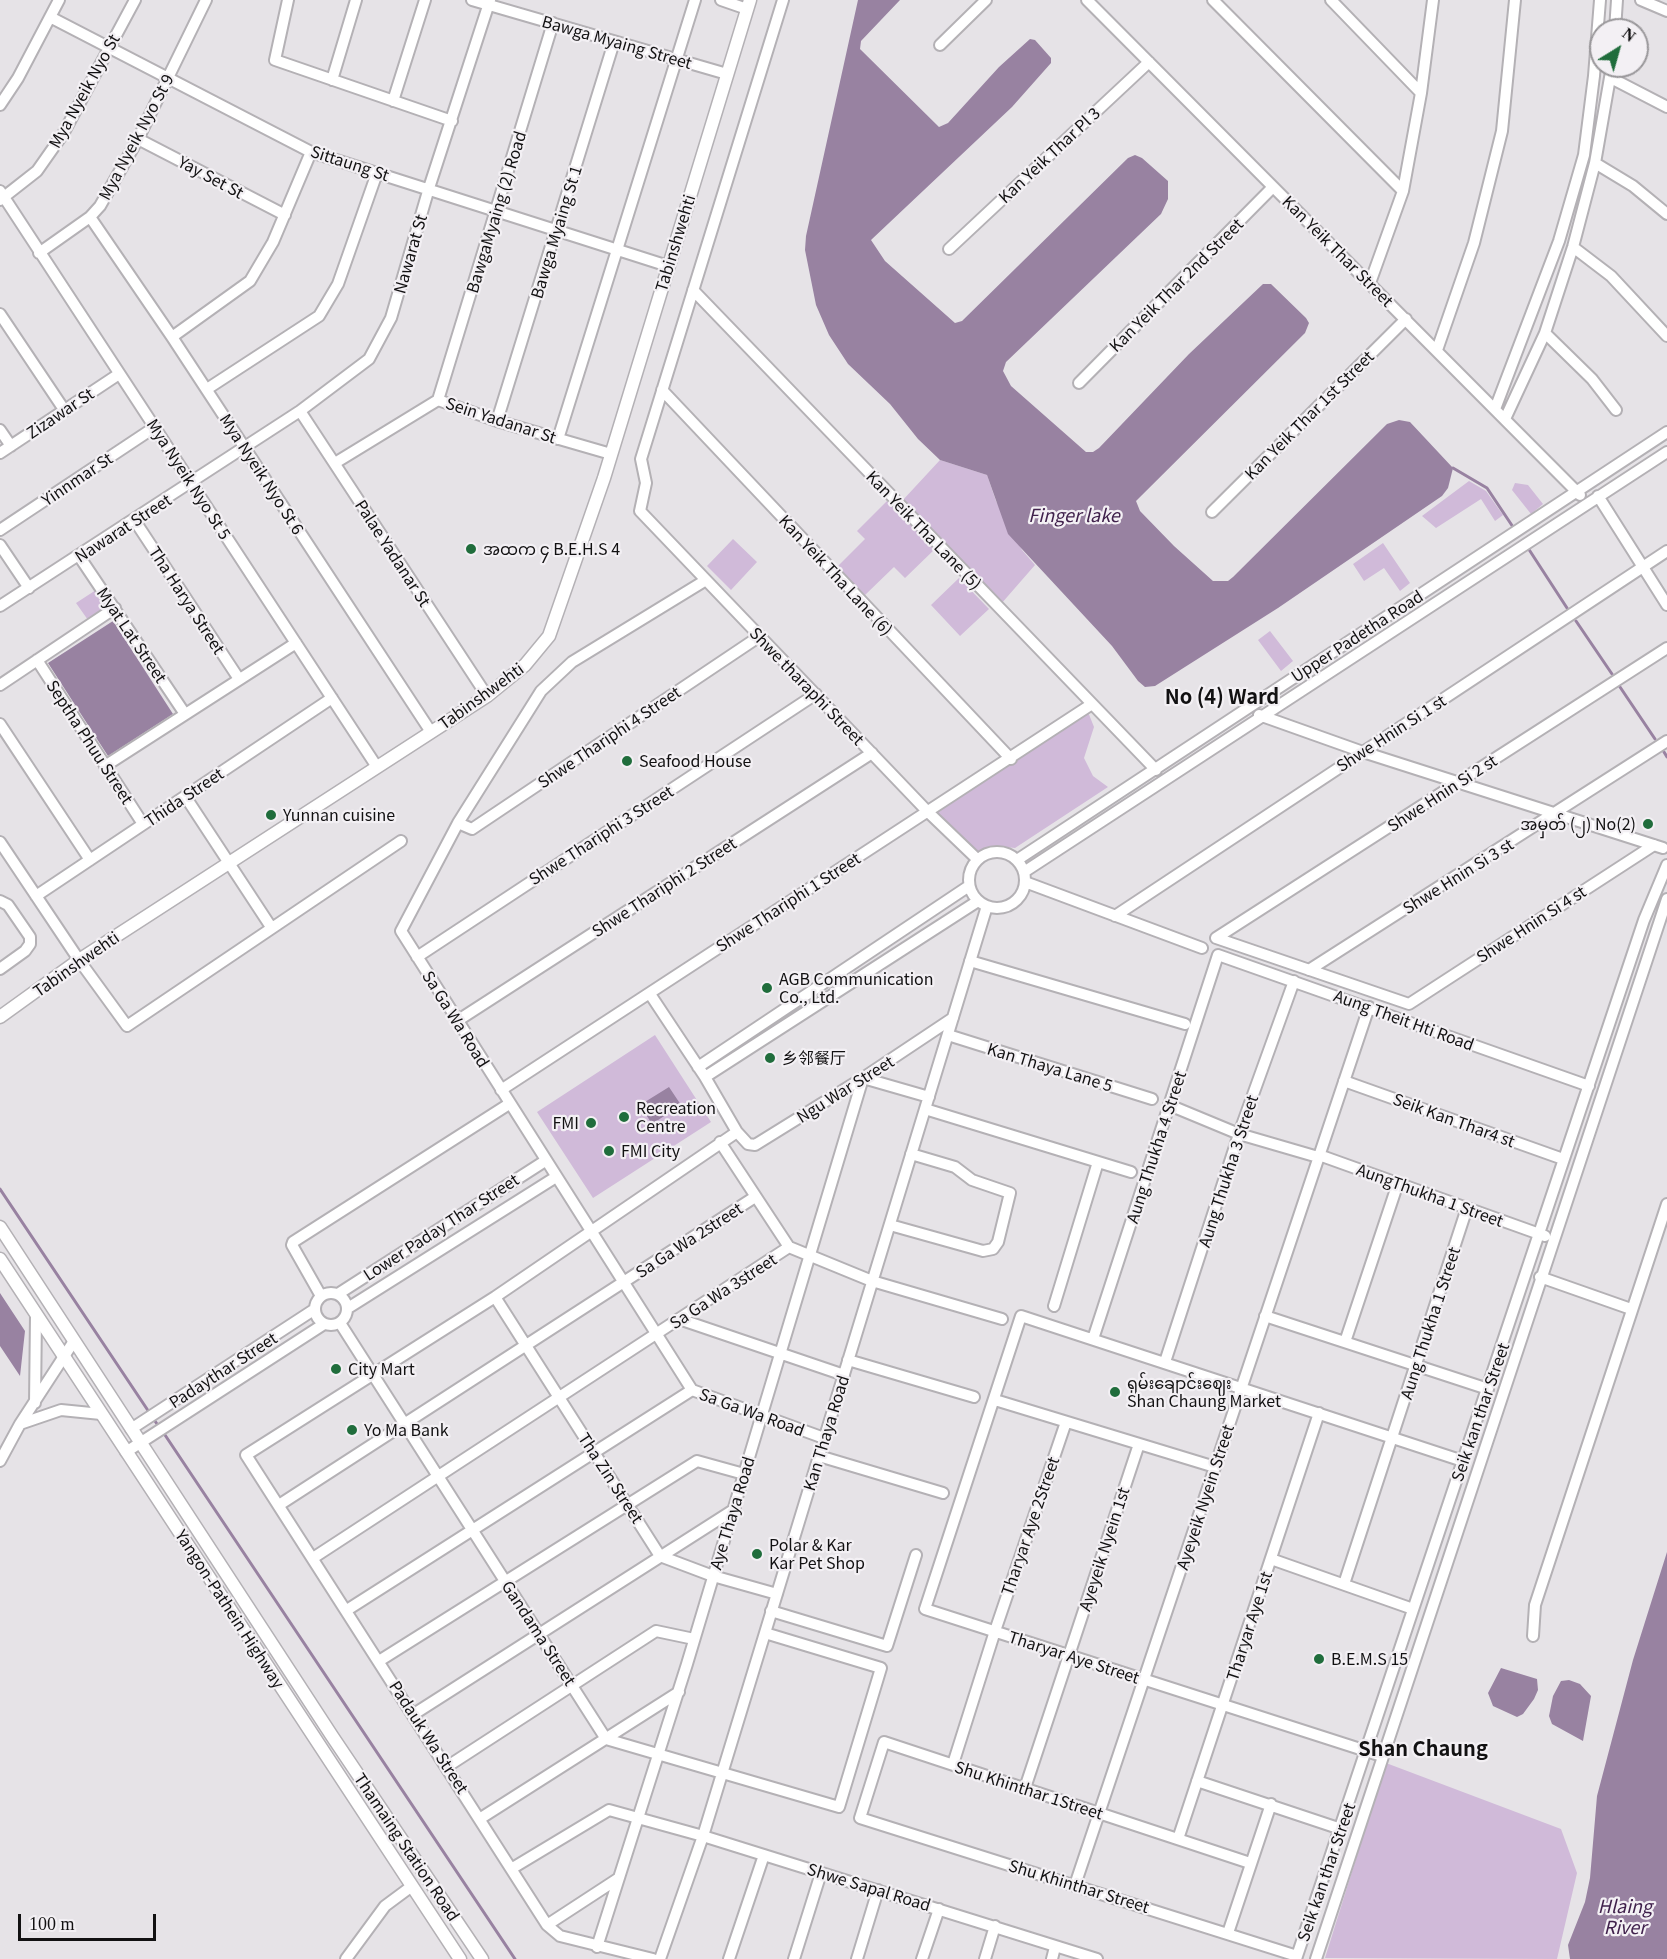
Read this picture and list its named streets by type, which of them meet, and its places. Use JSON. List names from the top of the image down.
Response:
{
  "streets": {
    "main road": ["Tabinshwehti", "Yangon-Pathein Highway", "Thamaing Station Road"],
    "street": [
      "Bawga Myaing Street",
      "Mya Nyeik Nyo St",
      "Mya Nyeik Nyo St 9",
      "Kan Yeik Thar Pl 3",
      "Sittaung St",
      "Yay Set St",
      "BawgaMyaing (2) Road",
      "Bawga Myaing St 1",
      "Kan Yeik Thar Street",
      "Nawarat St",
      "Kan Yeik Thar 2nd Street",
      "Zizawar St",
      "Kan Yeik Thar 1st Street",
      "Sein Yadanar St",
      "Mya Nyeik Nyo St 6",
      "Yinnmar St",
      "Mya Nyeik Nyo St 5",
      "Nawarat Street",
      "Kan Yeik Tha Lane (5)",
      "Palae Yadanar St",
      "Kan Yeik Tha Lane (6)",
      "Tha Harya Street",
      "Myat Lat Street",
      "Upper Padetha Road",
      "Shwe tharaphi Street",
      "Shwe Hnin Si 1 st",
      "Shwe Thariphi 4 Street",
      "Septha Phuu Street",
      "Shwe Hnin Si 2 st",
      "Thida Street",
      "Shwe Thariphi 3 Street",
      "Shwe Hnin Si 3 st",
      "Shwe Thariphi 2 Street",
      "Shwe Thariphi 1 Street",
      "Shwe Hnin Si 4 st",
      "Sa Ga Wa Road",
      "Aung Theit Hti Road",
      "Kan Thaya Lane 5",
      "Ngu War Street",
      "Seik Kan Thar4 st",
      "Aung Thukha 4 Street",
      "Aung Thukha 3 Street",
      "AungThukha 1 Street",
      "Lower Paday Thar Street",
      "Sa Ga Wa 2street",
      "Sa Ga Wa 3street",
      "Aung Thukha 1 Street",
      "Padaythar Street",
      "Seik kan thar Street",
      "Kan Thaya Road",
      "Tha Zin Street",
      "Ayeyeik Nyein Street",
      "Aye Thaya Road",
      "Tharyar Aye 2Street",
      "Ayeyeik Nyein 1st",
      "Tharyar Aye 1st",
      "Gandama Street",
      "Tharyar Aye Street",
      "Padauk Wa Street",
      "Shu Khinthar 1Street",
      "Shu Khinthar Street",
      "Shwe Sapal Road"
    ]
  },
  "crossings": [
    ["Bawga Myaing Street", "BawgaMyaing (2) Road"],
    ["Bawga Myaing Street", "Bawga Myaing St 1"],
    ["Bawga Myaing Street", "Tabinshwehti"],
    ["Bawga Myaing Street", "Nawarat St"],
    ["Mya Nyeik Nyo St", "Sittaung St"],
    ["Mya Nyeik Nyo St", "Mya Nyeik Nyo St 5"],
    ["Mya Nyeik Nyo St 9", "Sittaung St"],
    ["Mya Nyeik Nyo St 9", "Yay Set St"],
    ["Mya Nyeik Nyo St 9", "Mya Nyeik Nyo St 6"],
    ["Mya Nyeik Nyo St 9", "Mya Nyeik Nyo St 5"],
    ["Kan Yeik Thar Pl 3", "Kan Yeik Thar Street"],
    ["Sittaung St", "BawgaMyaing (2) Road"],
    ["Sittaung St", "Bawga Myaing St 1"],
    ["Sittaung St", "Tabinshwehti"],
    ["Sittaung St", "Nawarat St"],
    ["BawgaMyaing (2) Road", "Sein Yadanar St"],
    ["Bawga Myaing St 1", "Sein Yadanar St"],
    ["Tabinshwehti", "Sein Yadanar St"],
    ["Tabinshwehti", "Mya Nyeik Nyo St 6"],
    ["Tabinshwehti", "Mya Nyeik Nyo St 5"],
    ["Tabinshwehti", "Palae Yadanar St"],
    ["Kan Yeik Thar Street", "Kan Yeik Thar 2nd Street"],
    ["Kan Yeik Thar Street", "Kan Yeik Thar 1st Street"],
    ["Kan Yeik Thar Street", "Upper Padetha Road"],
    ["Nawarat St", "Mya Nyeik Nyo St 6"],
    ["Nawarat St", "Nawarat Street"],
    ["Nawarat St", "Palae Yadanar St"],
    ["Zizawar St", "Mya Nyeik Nyo St 5"],
    ["Sein Yadanar St", "Palae Yadanar St"],
    ["Mya Nyeik Nyo St 6", "Nawarat Street"],
    ["Yinnmar St", "Mya Nyeik Nyo St 5"],
    ["Mya Nyeik Nyo St 5", "Nawarat Street"],
    ["Mya Nyeik Nyo St 5", "Thida Street"],
    ["Nawarat Street", "Tha Harya Street"],
    ["Nawarat Street", "Myat Lat Street"],
    ["Kan Yeik Tha Lane (5)", "Upper Padetha Road"],
    ["Kan Yeik Tha Lane (5)", "Shwe Thariphi 1 Street"],
    ["Kan Yeik Tha Lane (6)", "Shwe tharaphi Street"],
    ["Kan Yeik Tha Lane (6)", "Shwe Thariphi 1 Street"],
    ["Upper Padetha Road", "Shwe tharaphi Street"],
    ["Upper Padetha Road", "Kan Thaya Road"],
    ["Shwe tharaphi Street", "Shwe Thariphi 4 Street"],
    ["Shwe tharaphi Street", "Shwe Thariphi 3 Street"],
    ["Shwe tharaphi Street", "Shwe Thariphi 2 Street"],
    ["Shwe tharaphi Street", "Shwe Thariphi 1 Street"],
    ["Shwe tharaphi Street", "Sa Ga Wa Road"],
    ["Shwe tharaphi Street", "Kan Thaya Road"],
    ["Shwe Thariphi 4 Street", "Sa Ga Wa Road"],
    ["Septha Phuu Street", "Thida Street"],
    ["Shwe Hnin Si 2 st", "Shwe Hnin Si 3 st"],
    ["Shwe Hnin Si 2 st", "Shwe Hnin Si 4 st"],
    ["Shwe Thariphi 3 Street", "Sa Ga Wa Road"],
    ["Shwe Hnin Si 3 st", "Shwe Hnin Si 4 st"],
    ["Shwe Thariphi 2 Street", "Sa Ga Wa Road"],
    ["Shwe Thariphi 1 Street", "Sa Ga Wa Road"],
    ["Sa Ga Wa Road", "Lower Paday Thar Street"],
    ["Sa Ga Wa Road", "Sa Ga Wa 2street"],
    ["Sa Ga Wa Road", "Sa Ga Wa 3street"],
    ["Sa Ga Wa Road", "Kan Thaya Road"],
    ["Sa Ga Wa Road", "Aye Thaya Road"],
    ["Aung Theit Hti Road", "Aung Thukha 4 Street"],
    ["Aung Theit Hti Road", "Aung Thukha 3 Street"],
    ["Aung Theit Hti Road", "Seik kan thar Street"],
    ["Aung Theit Hti Road", "Ayeyeik Nyein Street"],
    ["Kan Thaya Lane 5", "Kan Thaya Road"],
    ["Ngu War Street", "Kan Thaya Road"],
    ["Ngu War Street", "Aye Thaya Road"],
    ["Seik Kan Thar4 st", "Seik kan thar Street"],
    ["Seik Kan Thar4 st", "Ayeyeik Nyein Street"],
    ["Aung Thukha 4 Street", "AungThukha 1 Street"],
    ["Aung Thukha 3 Street", "AungThukha 1 Street"],
    ["AungThukha 1 Street", "Aung Thukha 1 Street"],
    ["AungThukha 1 Street", "Seik kan thar Street"],
    ["AungThukha 1 Street", "Ayeyeik Nyein Street"],
    ["Lower Paday Thar Street", "Padaythar Street"],
    ["Lower Paday Thar Street", "Gandama Street"],
    ["Sa Ga Wa 2street", "Tha Zin Street"],
    ["Sa Ga Wa 2street", "Gandama Street"],
    ["Sa Ga Wa 2street", "Padauk Wa Street"],
    ["Sa Ga Wa 3street", "Tha Zin Street"],
    ["Sa Ga Wa 3street", "Gandama Street"],
    ["Sa Ga Wa 3street", "Padauk Wa Street"],
    ["Padaythar Street", "Yangon-Pathein Highway"],
    ["Padaythar Street", "Gandama Street"],
    ["Padaythar Street", "Thamaing Station Road"],
    ["Seik kan thar Street", "Shu Khinthar Street"],
    ["Kan Thaya Road", "Shwe Sapal Road"],
    ["Ayeyeik Nyein Street", "Tharyar Aye Street"],
    ["Ayeyeik Nyein Street", "Shu Khinthar 1Street"],
    ["Ayeyeik Nyein Street", "Shu Khinthar Street"],
    ["Aye Thaya Road", "Padauk Wa Street"],
    ["Aye Thaya Road", "Shwe Sapal Road"],
    ["Tharyar Aye 2Street", "Tharyar Aye Street"],
    ["Tharyar Aye 2Street", "Shu Khinthar 1Street"],
    ["Ayeyeik Nyein 1st", "Tharyar Aye Street"],
    ["Ayeyeik Nyein 1st", "Shu Khinthar 1Street"],
    ["Tharyar Aye 1st", "Tharyar Aye Street"],
    ["Tharyar Aye 1st", "Shu Khinthar 1Street"],
    ["Gandama Street", "Padauk Wa Street"],
    ["Padauk Wa Street", "Shwe Sapal Road"],
    ["Shu Khinthar 1Street", "Shu Khinthar Street"]
  ],
  "districts": ["No (4) Ward", "Shan Chaung"],
  "water": ["Finger lake", "Hlaing River"],
  "places": [
    "အထက ၄ B.E.H.S 4",
    "Seafood House",
    "Yunnan cuisine",
    "အမှတ် (၂) No(2)",
    "AGB Communication Co., Ltd.",
    "乡邻餐厅",
    "Recreation Centre",
    "FMI",
    "FMI City",
    "City Mart",
    "ရှမ်းချောင်းဈေး Shan Chaung Market",
    "Yo Ma Bank",
    "Polar & Kar Kar Pet Shop",
    "B.E.M.S 15"
  ],
  "scale_bar": "100 m",
  "north": "top right"
}
